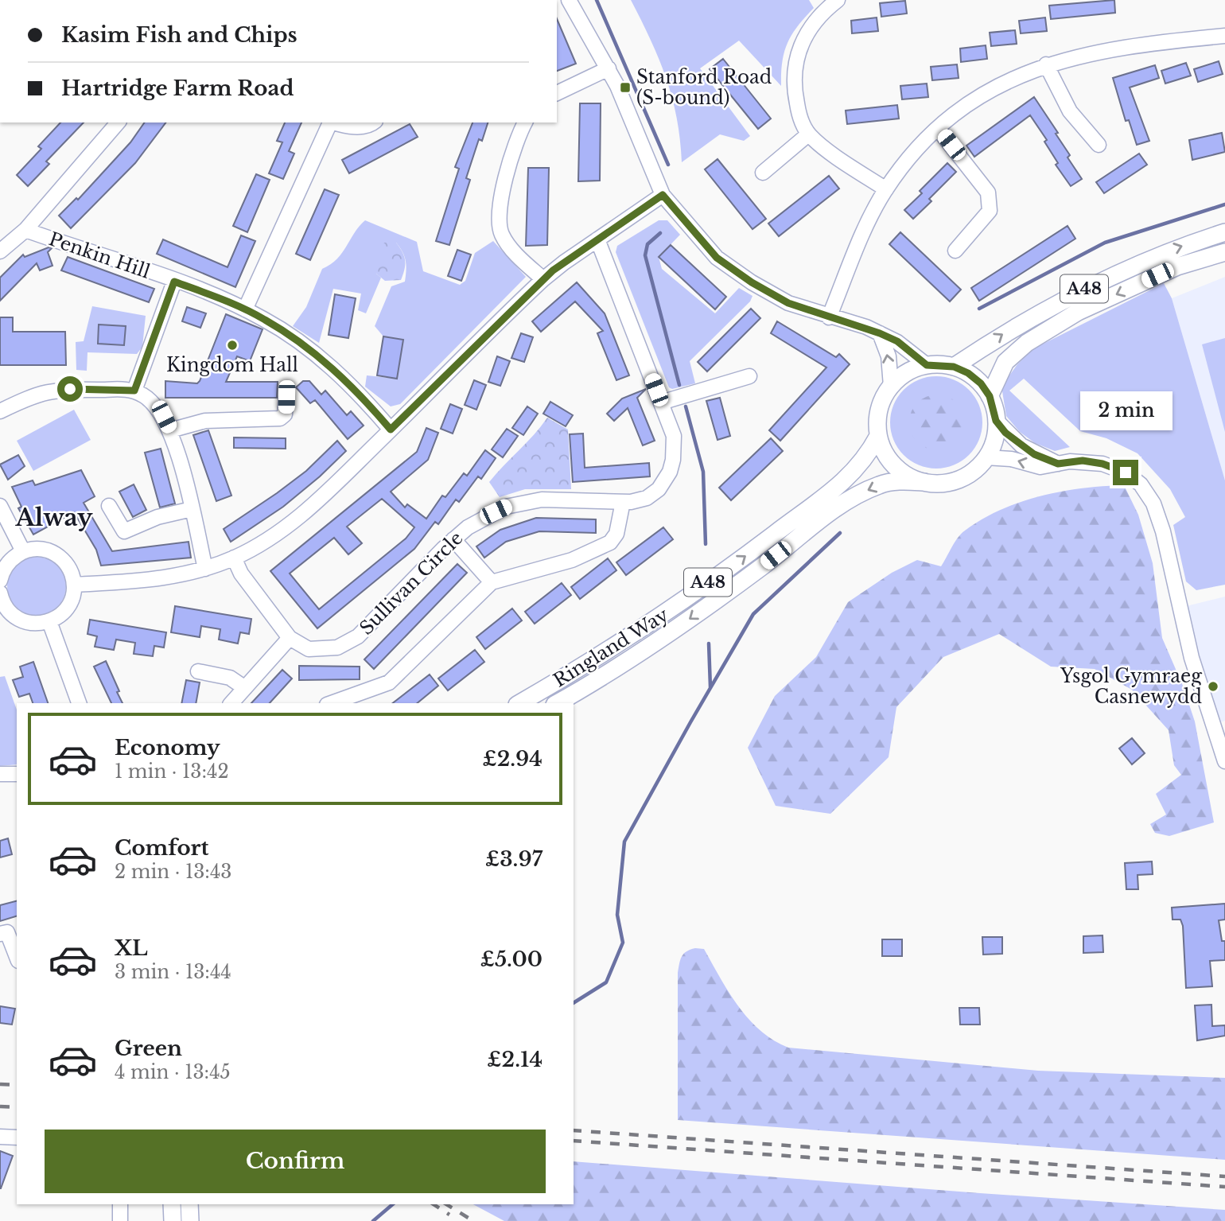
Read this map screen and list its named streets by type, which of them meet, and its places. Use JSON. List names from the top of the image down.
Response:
{
  "streets": {
    "main road": ["A48", "Ringland Way"],
    "street": ["Penkin Hill", "Sullivan Circle"]
  },
  "crossings": [
    ["A48", "Ringland Way"]
  ],
  "districts": ["Alway"],
  "places": {
    "transit": ["Stanford Road (S-bound)"],
    "other": ["Kingdom Hall", "Ysgol Gymraeg Casnewydd"]
  },
  "page": {
    "banner": ["Kasim Fish and Chips", "Hartridge Farm Road"],
    "bubble": "2 min",
    "list": [
      {
        "name": "Economy",
        "note": "1 min · 13:42",
        "value": "£2.94"
      },
      {
        "name": "Comfort",
        "note": "2 min · 13:43",
        "value": "£3.97"
      },
      {
        "name": "XL",
        "note": "3 min · 13:44",
        "value": "£5.00"
      },
      {
        "name": "Green",
        "note": "4 min · 13:45",
        "value": "£2.14"
      }
    ],
    "buttons": "Confirm"
  }
}
